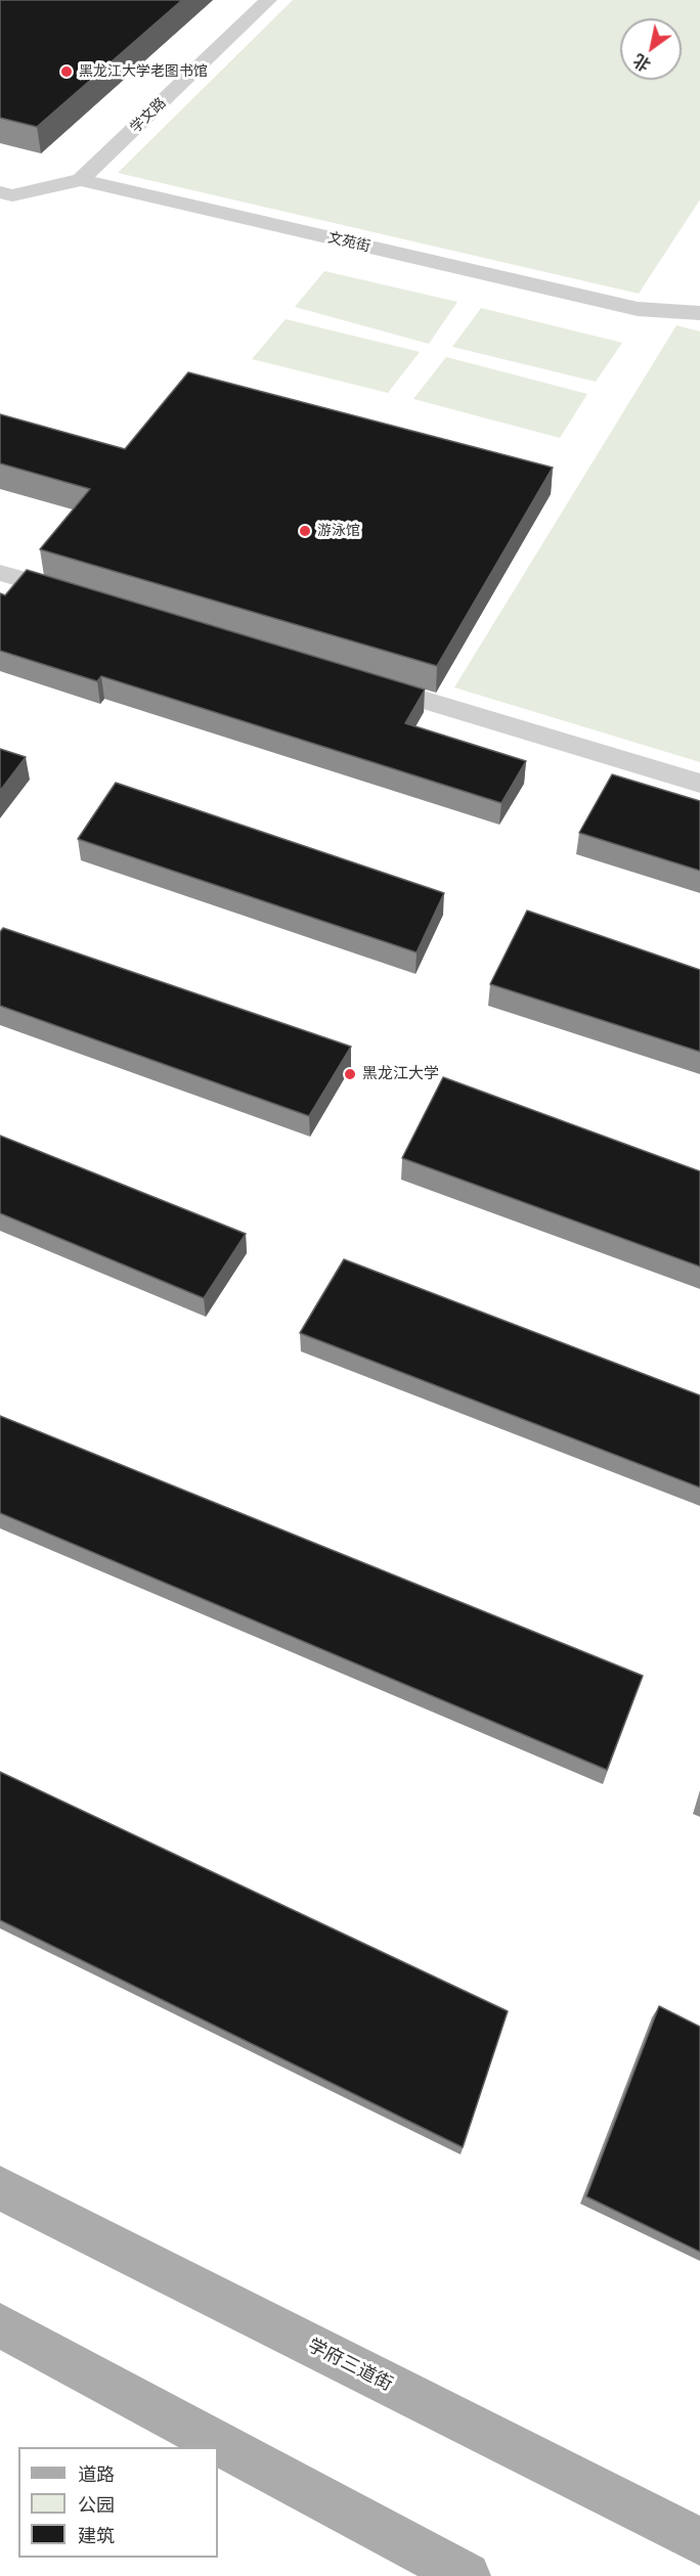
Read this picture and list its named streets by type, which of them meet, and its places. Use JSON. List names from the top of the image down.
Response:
{
  "streets": {
    "main road": ["学府三道街"],
    "street": ["学文路", "文苑街"]
  },
  "crossings": [
    ["学文路", "文苑街"]
  ],
  "places": ["黑龙江大学老图书馆", "游泳馆", "黑龙江大学"],
  "legend": ["道路", "公园", "建筑"],
  "north": "bottom left"
}
